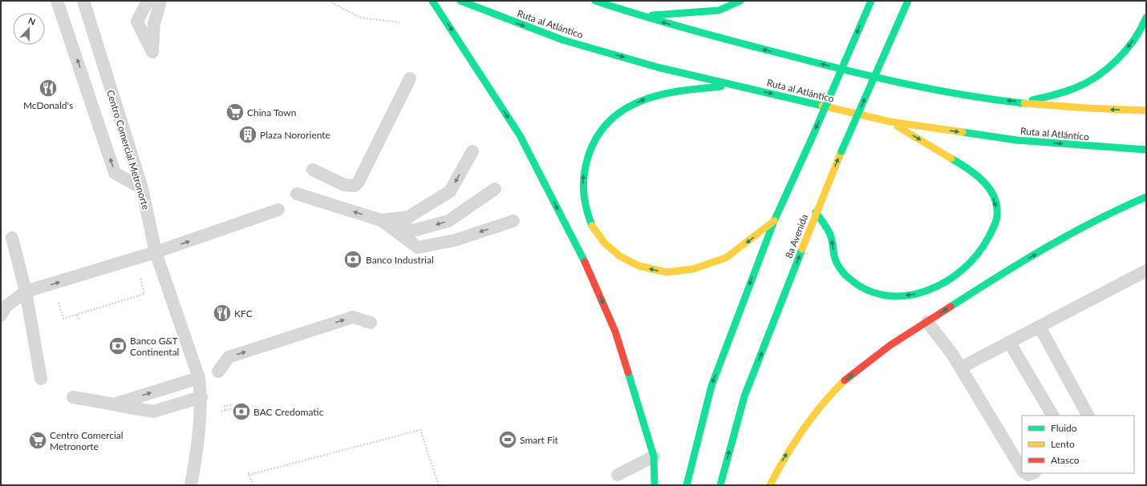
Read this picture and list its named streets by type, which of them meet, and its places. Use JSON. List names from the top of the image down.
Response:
{
  "streets": {
    "main road": ["Ruta al Atlántico", "8a Avenida"],
    "lane": ["Centro Comercial Metronorte"]
  },
  "places": {
    "restaurant": ["McDonald's", "KFC"],
    "supermarket": ["China Town", "Centro Comercial Metronorte"],
    "building": ["Plaza Nororiente"],
    "bank": ["Banco Industrial", "Banco G&T Continental", "BAC Credomatic"],
    "sports": ["Smart Fit"]
  },
  "legend": ["Fluido", "Lento", "Atasco"],
  "north": "top"
}
